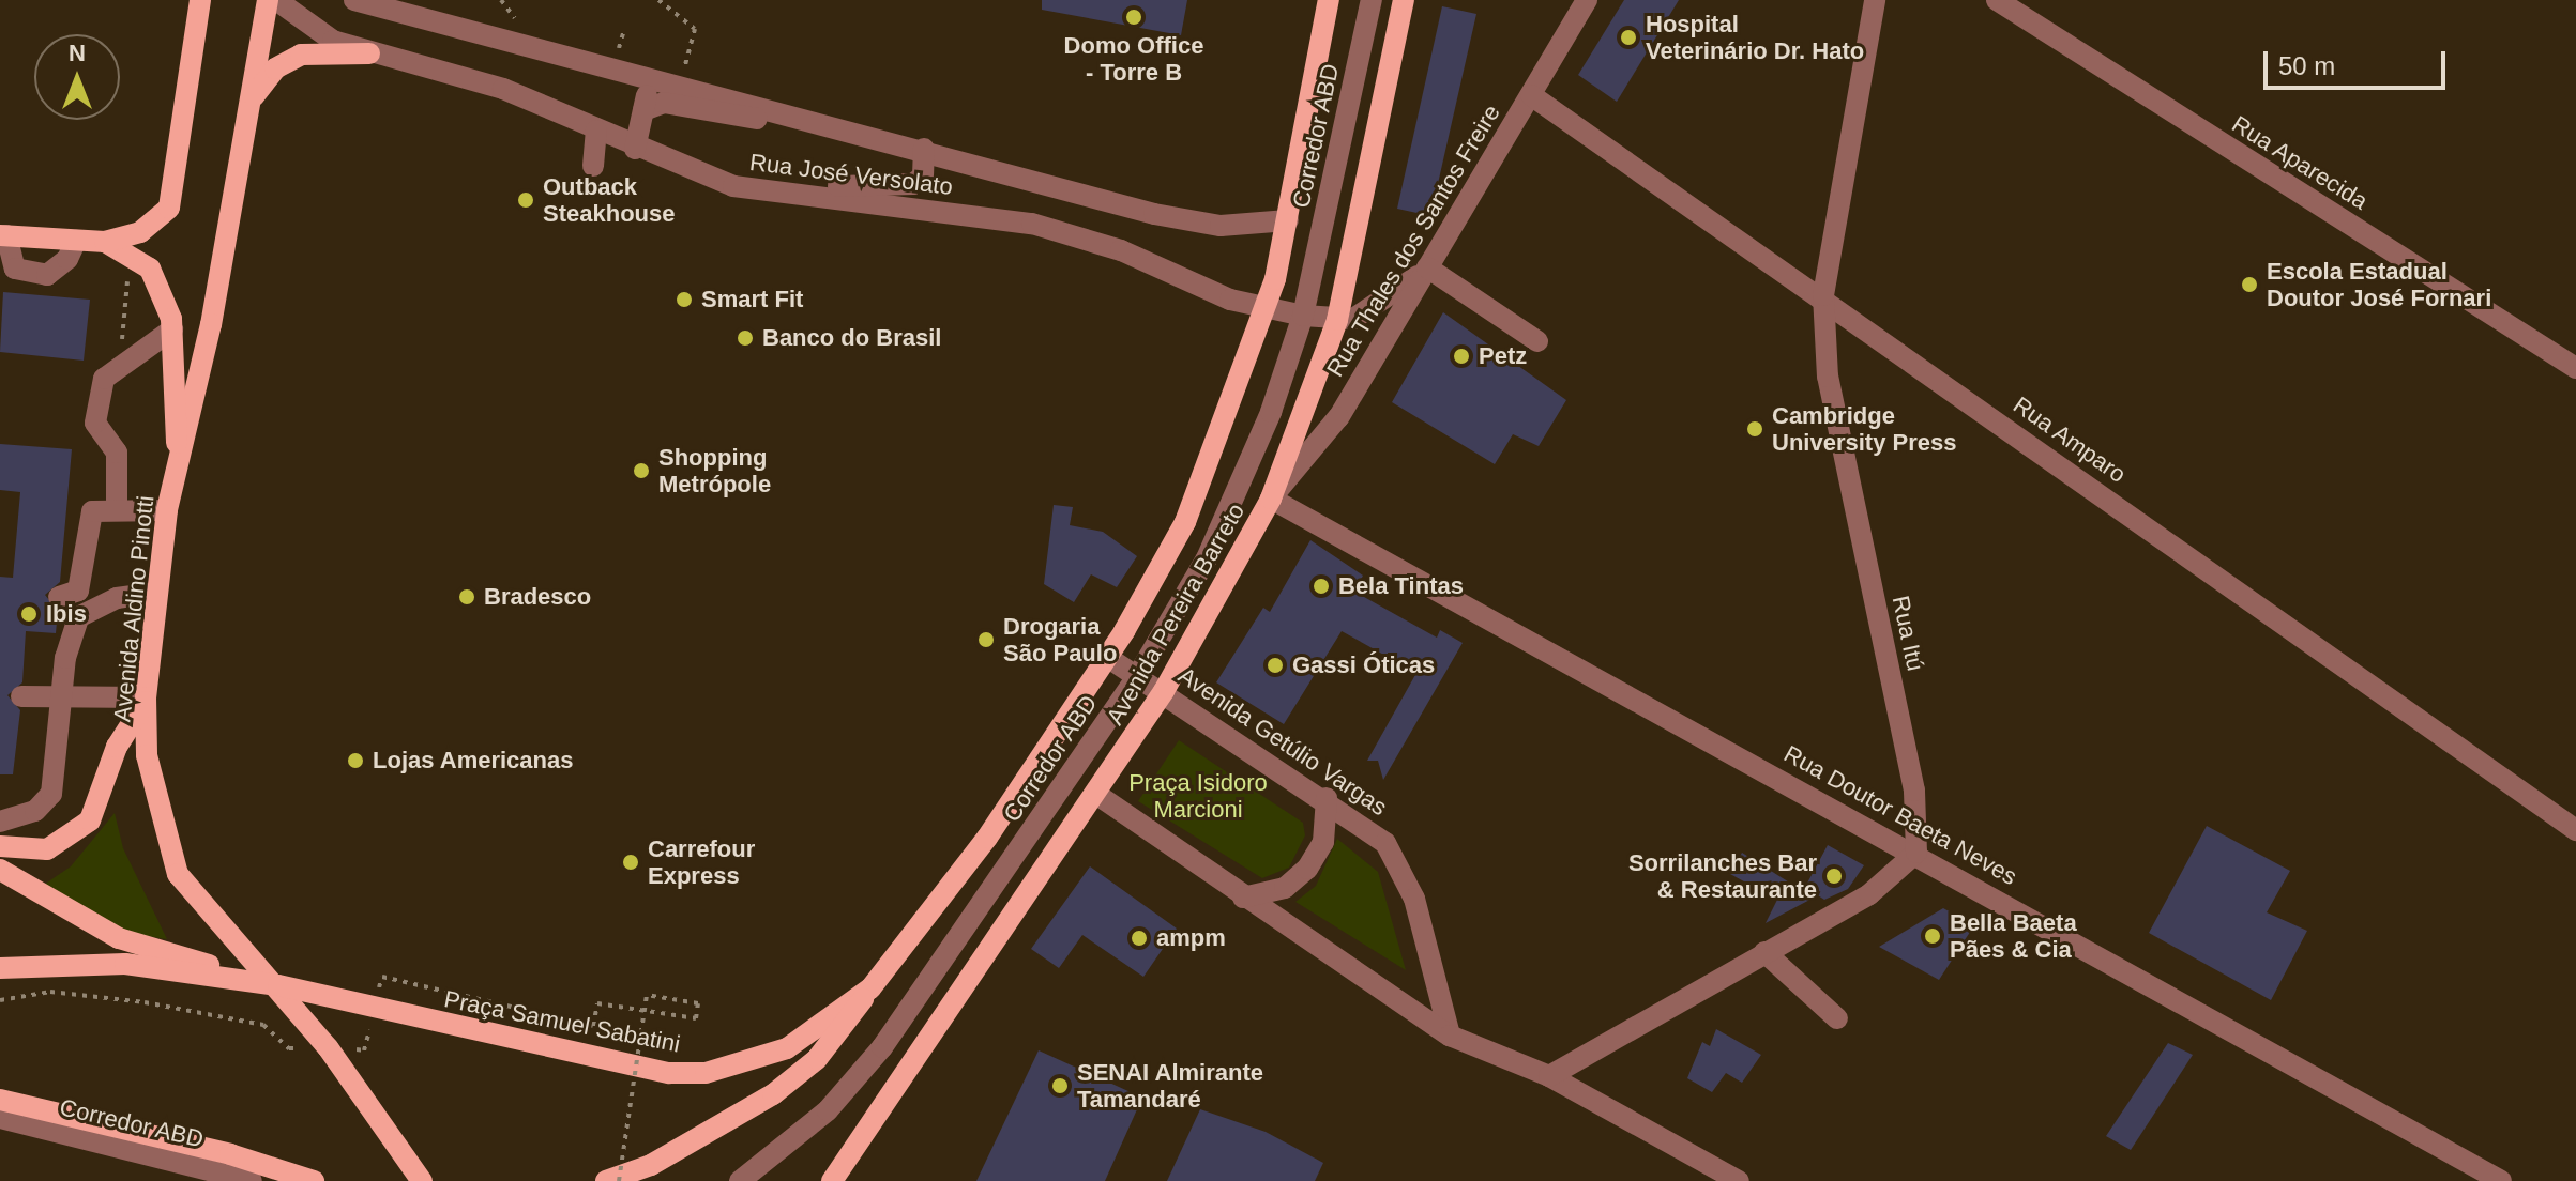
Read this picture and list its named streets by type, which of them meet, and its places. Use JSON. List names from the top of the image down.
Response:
{
  "streets": {
    "main road": ["Avenida Aldino Pinotti", "Avenida Pereira Barreto", "Praça Samuel Sabatini"],
    "street": [
      "Corredor ABD",
      "Rua Aparecida",
      "Rua José Versolato",
      "Rua Thales dos Santos Freire",
      "Rua Amparo",
      "Rua Itú",
      "Avenida Getúlio Vargas",
      "Rua Doutor Baeta Neves"
    ]
  },
  "crossings": [
    ["Corredor ABD", "Rua José Versolato"],
    ["Corredor ABD", "Avenida Getúlio Vargas"],
    ["Rua José Versolato", "Rua Thales dos Santos Freire"],
    ["Rua José Versolato", "Avenida Pereira Barreto"],
    ["Rua Thales dos Santos Freire", "Rua Amparo"],
    ["Rua Thales dos Santos Freire", "Avenida Pereira Barreto"],
    ["Rua Thales dos Santos Freire", "Rua Doutor Baeta Neves"],
    ["Rua Amparo", "Rua Itú"],
    ["Avenida Aldino Pinotti", "Praça Samuel Sabatini"],
    ["Avenida Pereira Barreto", "Avenida Getúlio Vargas"],
    ["Avenida Pereira Barreto", "Rua Doutor Baeta Neves"],
    ["Avenida Pereira Barreto", "Praça Samuel Sabatini"],
    ["Rua Itú", "Rua Doutor Baeta Neves"],
    ["Avenida Getúlio Vargas", "Praça Samuel Sabatini"]
  ],
  "parks": ["Praça Isidoro Marcioni"],
  "places": [
    "Domo Office - Torre B",
    "Hospital Veterinário Dr. Hato",
    "Outback Steakhouse",
    "Escola Estadual Doutor José Fornari",
    "Smart Fit",
    "Banco do Brasil",
    "Petz",
    "Cambridge University Press",
    "Shopping Metrópole",
    "Bela Tintas",
    "Bradesco",
    "Ibis",
    "Drogaria São Paulo",
    "Gassi Óticas",
    "Lojas Americanas",
    "Carrefour Express",
    "Sorrilanches Bar & Restaurante",
    "Bella Baeta Pães & Cia",
    "ampm",
    "SENAI Almirante Tamandaré"
  ],
  "scale_bar": "50 m",
  "north": "top"
}
